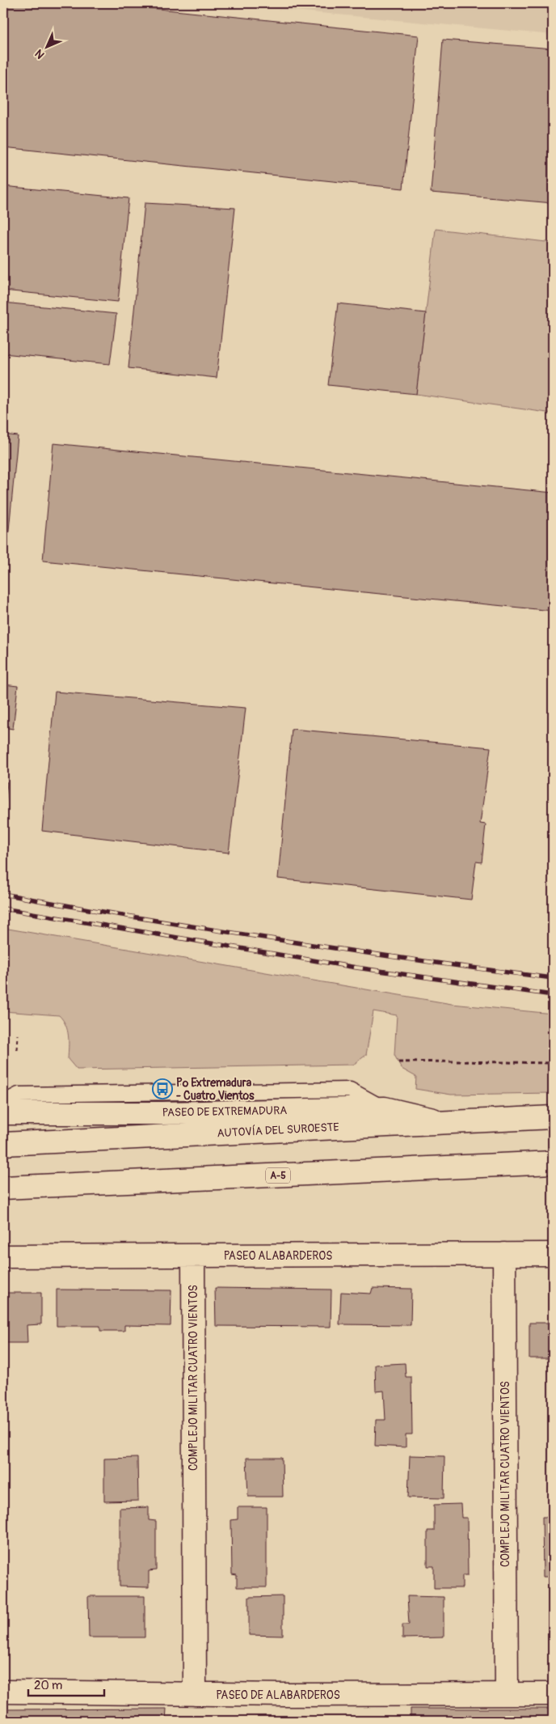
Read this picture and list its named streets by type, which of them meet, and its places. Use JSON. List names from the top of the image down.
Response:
{
  "streets": {
    "main road": [
      "PASEO DE EXTREMADURA",
      "AUTOVÍA DEL SUROESTE",
      "A-5",
      "PASEO ALABARDEROS",
      "COMPLEJO MILITAR CUATRO VIENTOS",
      "PASEO DE ALABARDEROS"
    ]
  },
  "crossings": [
    ["PASEO DE EXTREMADURA", "AUTOVÍA DEL SUROESTE"],
    ["PASEO ALABARDEROS", "COMPLEJO MILITAR CUATRO VIENTOS"],
    ["COMPLEJO MILITAR CUATRO VIENTOS", "PASEO DE ALABARDEROS"]
  ],
  "places": {
    "bus stop": ["Pº Extremadura - Cuatro Vientos"]
  },
  "scale_bar": "20 m",
  "north": "bottom left"
}
